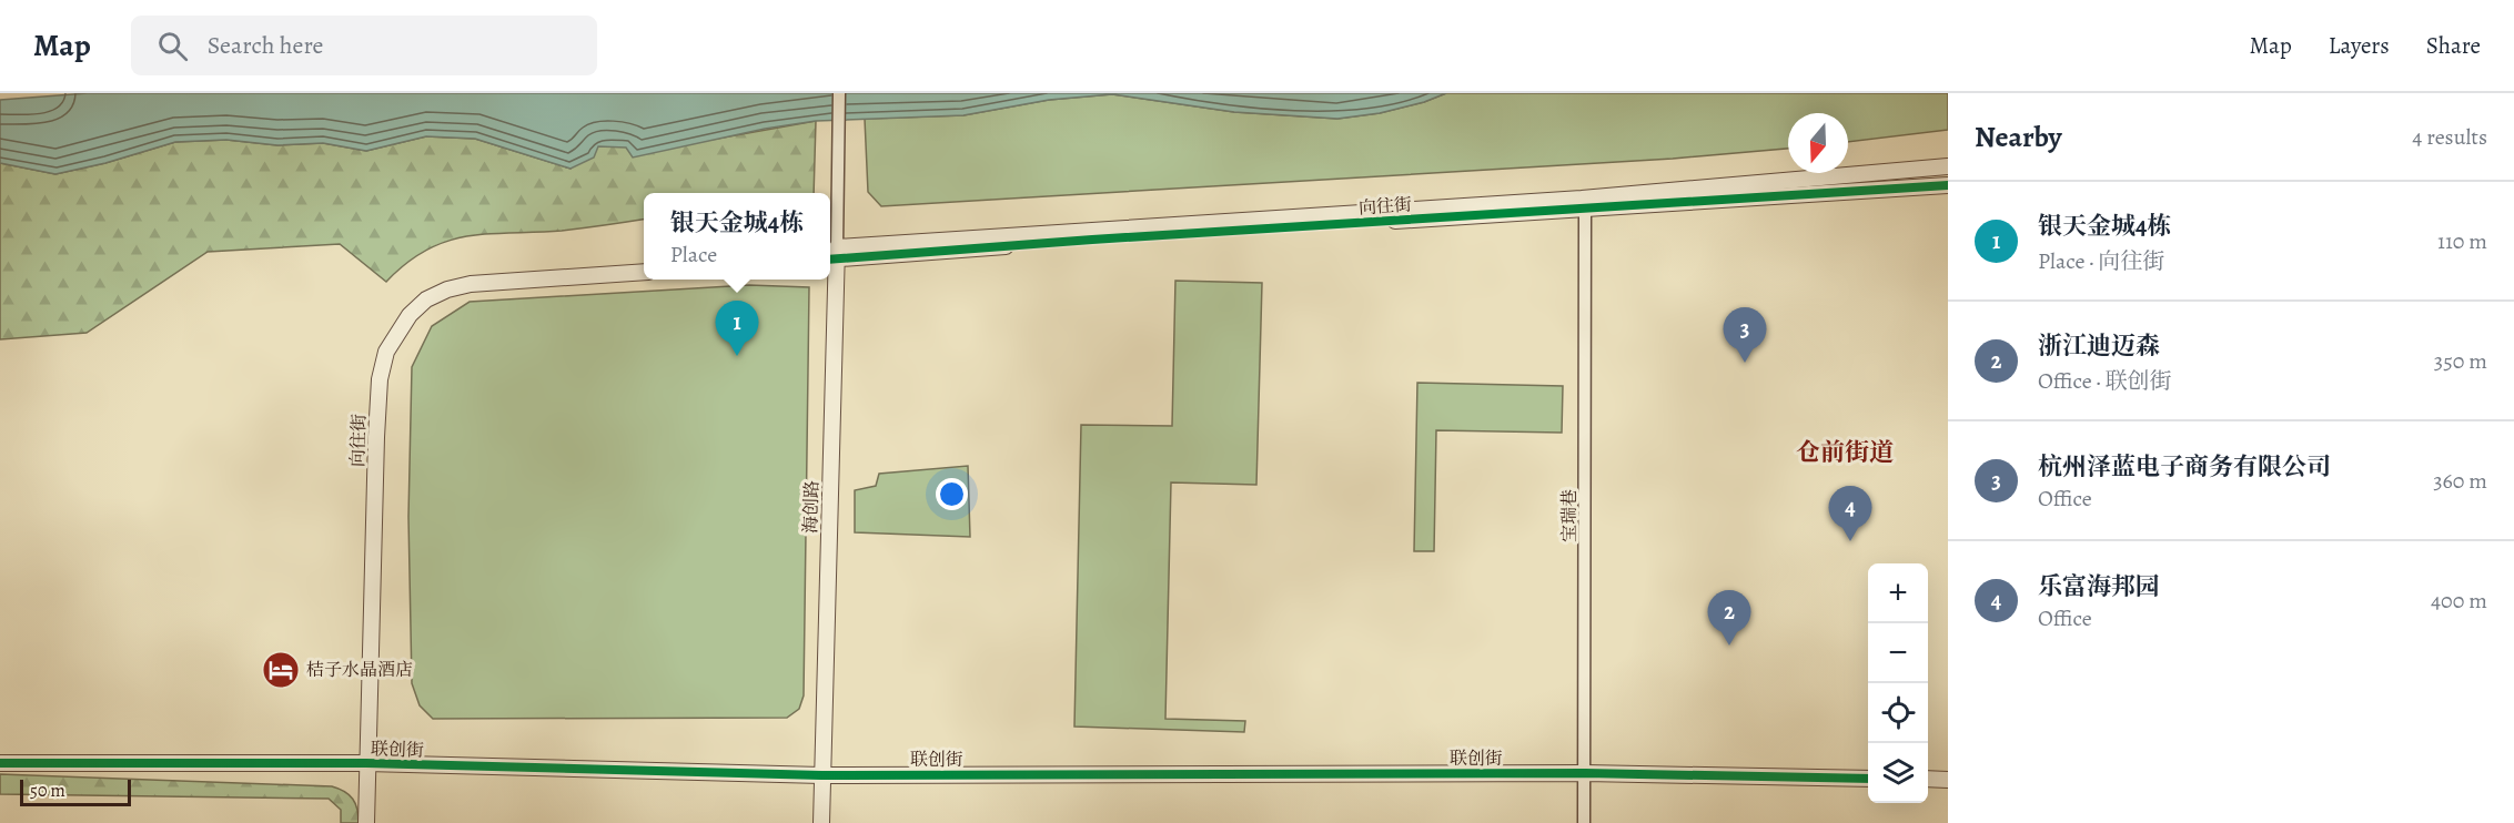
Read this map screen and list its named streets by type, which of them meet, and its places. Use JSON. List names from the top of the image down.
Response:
{
  "streets": {
    "street": [
      "向往街",
      "海创路",
      "宝瑞巷",
      "联创街"
    ]
  },
  "crossings": [
    ["向往街", "海创路"],
    ["向往街", "宝瑞巷"],
    ["向往街", "联创街"],
    ["海创路", "联创街"],
    ["宝瑞巷", "联创街"]
  ],
  "districts": ["仓前街道"],
  "places": {
    "hotel": ["桔子水晶酒店"]
  },
  "scale_bar": "50 m",
  "north": "bottom",
  "page": {
    "header": "Map",
    "search": "Search here",
    "nav": ["Map", "Layers", "Share"],
    "heading": ["Nearby", "4 results"],
    "list": [
      {
        "mark": "1",
        "name": "银天金城4栋",
        "note": "Place · 向往街",
        "value": "110 m"
      },
      {
        "mark": "2",
        "name": "浙江迪迈森",
        "note": "Office · 联创街",
        "value": "350 m"
      },
      {
        "mark": "3",
        "name": "杭州泽蓝电子商务有限公司",
        "note": "Office",
        "value": "360 m"
      },
      {
        "mark": "4",
        "name": "乐富海邦园",
        "note": "Office",
        "value": "400 m"
      }
    ],
    "popup": ["银天金城4栋", "Place"],
    "pins": [
      "1",
      "3",
      "4",
      "2"
    ],
    "map_buttons": ["+", "−"],
    "scale": "50 m"
  }
}
